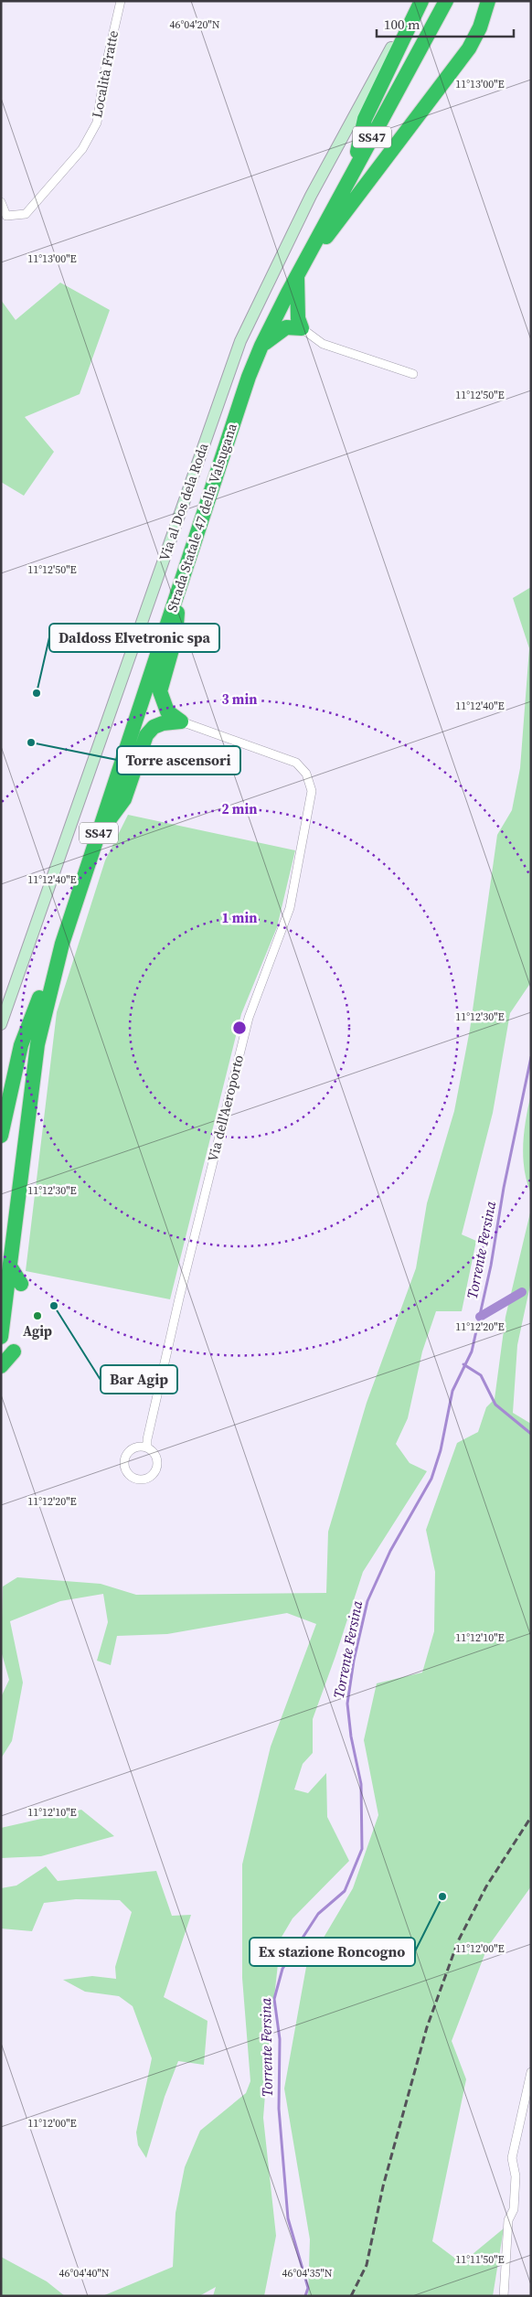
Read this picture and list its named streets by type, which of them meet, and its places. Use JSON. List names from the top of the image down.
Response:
{
  "streets": {
    "highway": ["SS47", "Strada Statale 47 della Valsugana"],
    "main road": ["Via al Dos dela Roda"],
    "street": ["Località Fratte", "Via dell'Aeroporto"]
  },
  "water": ["Torrente Fersina"],
  "places": [
    "Daldoss Elvetronic spa",
    "Torre ascensori",
    "Bar Agip",
    "Agip",
    "Ex stazione Roncogno"
  ],
  "scale_bar": "100 m",
  "coordinates": [
    "46°04'20\"N",
    "11°13'00\"E",
    "11°12'50\"E",
    "11°12'40\"E",
    "11°12'30\"E",
    "11°12'20\"E",
    "11°12'10\"E",
    "11°12'00\"E",
    "11°11'50\"E",
    "46°04'40\"N",
    "46°04'35\"N"
  ],
  "rings": ["3 min", "2 min", "1 min"]
}
